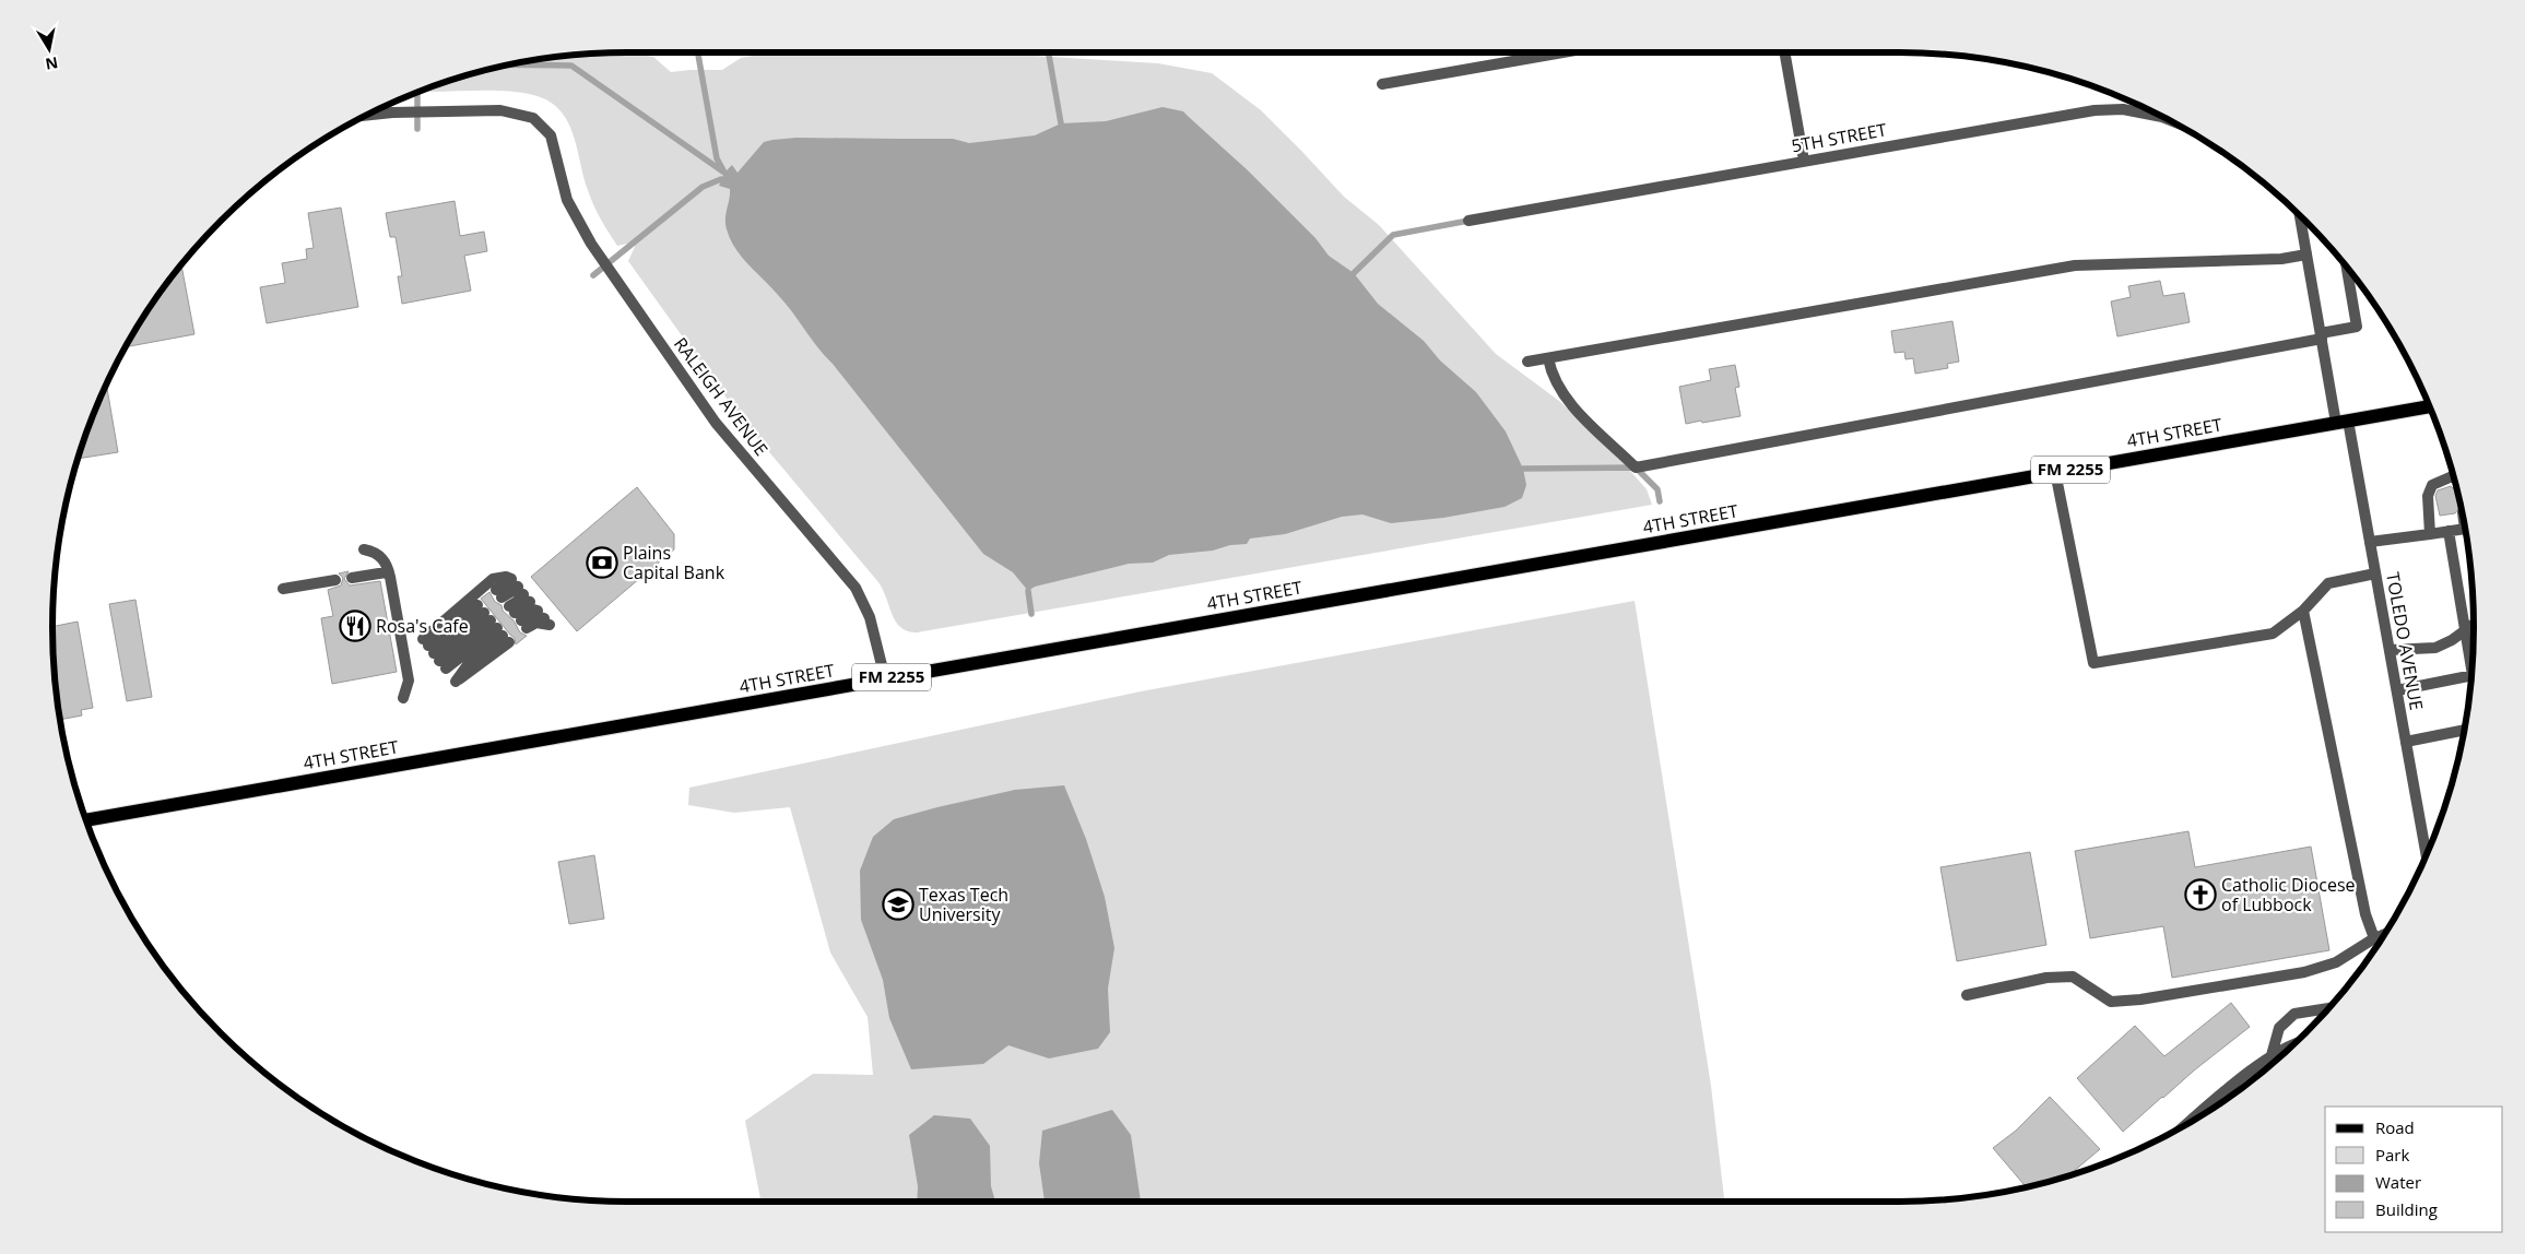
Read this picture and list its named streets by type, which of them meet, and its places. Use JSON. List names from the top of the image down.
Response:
{
  "streets": {
    "main road": ["4TH STREET", "FM 2255"],
    "street": ["5TH STREET", "RALEIGH AVENUE", "TOLEDO AVENUE"]
  },
  "crossings": [
    ["RALEIGH AVENUE", "4TH STREET"],
    ["4TH STREET", "TOLEDO AVENUE"]
  ],
  "places": {
    "bank": ["Plains Capital Bank"],
    "restaurant": ["Rosa's Cafe"],
    "church": ["Catholic Diocese of Lubbock"],
    "school or university": ["Texas Tech University"]
  },
  "legend": [
    "Road",
    "Park",
    "Water",
    "Building"
  ],
  "north": "bottom"
}
